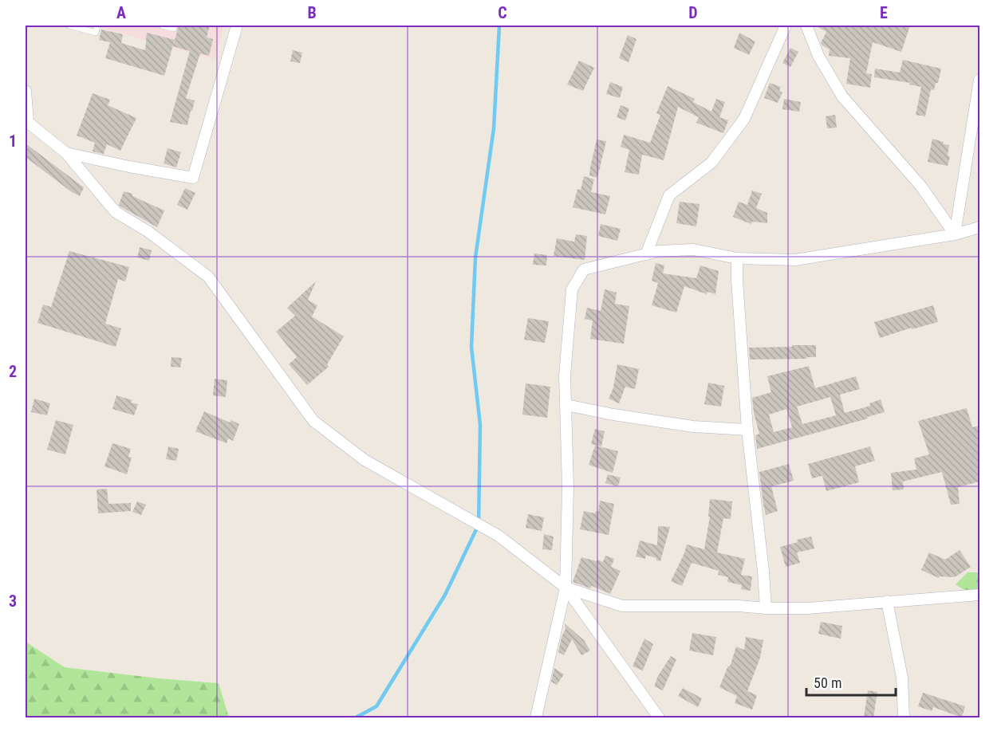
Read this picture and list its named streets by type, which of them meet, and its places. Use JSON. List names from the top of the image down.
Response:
{
  "scale_bar": "50 m",
  "grid": {
    "columns": [
      "A",
      "B",
      "C",
      "D",
      "E"
    ],
    "rows": ["1", "2", "3"]
  }
}
